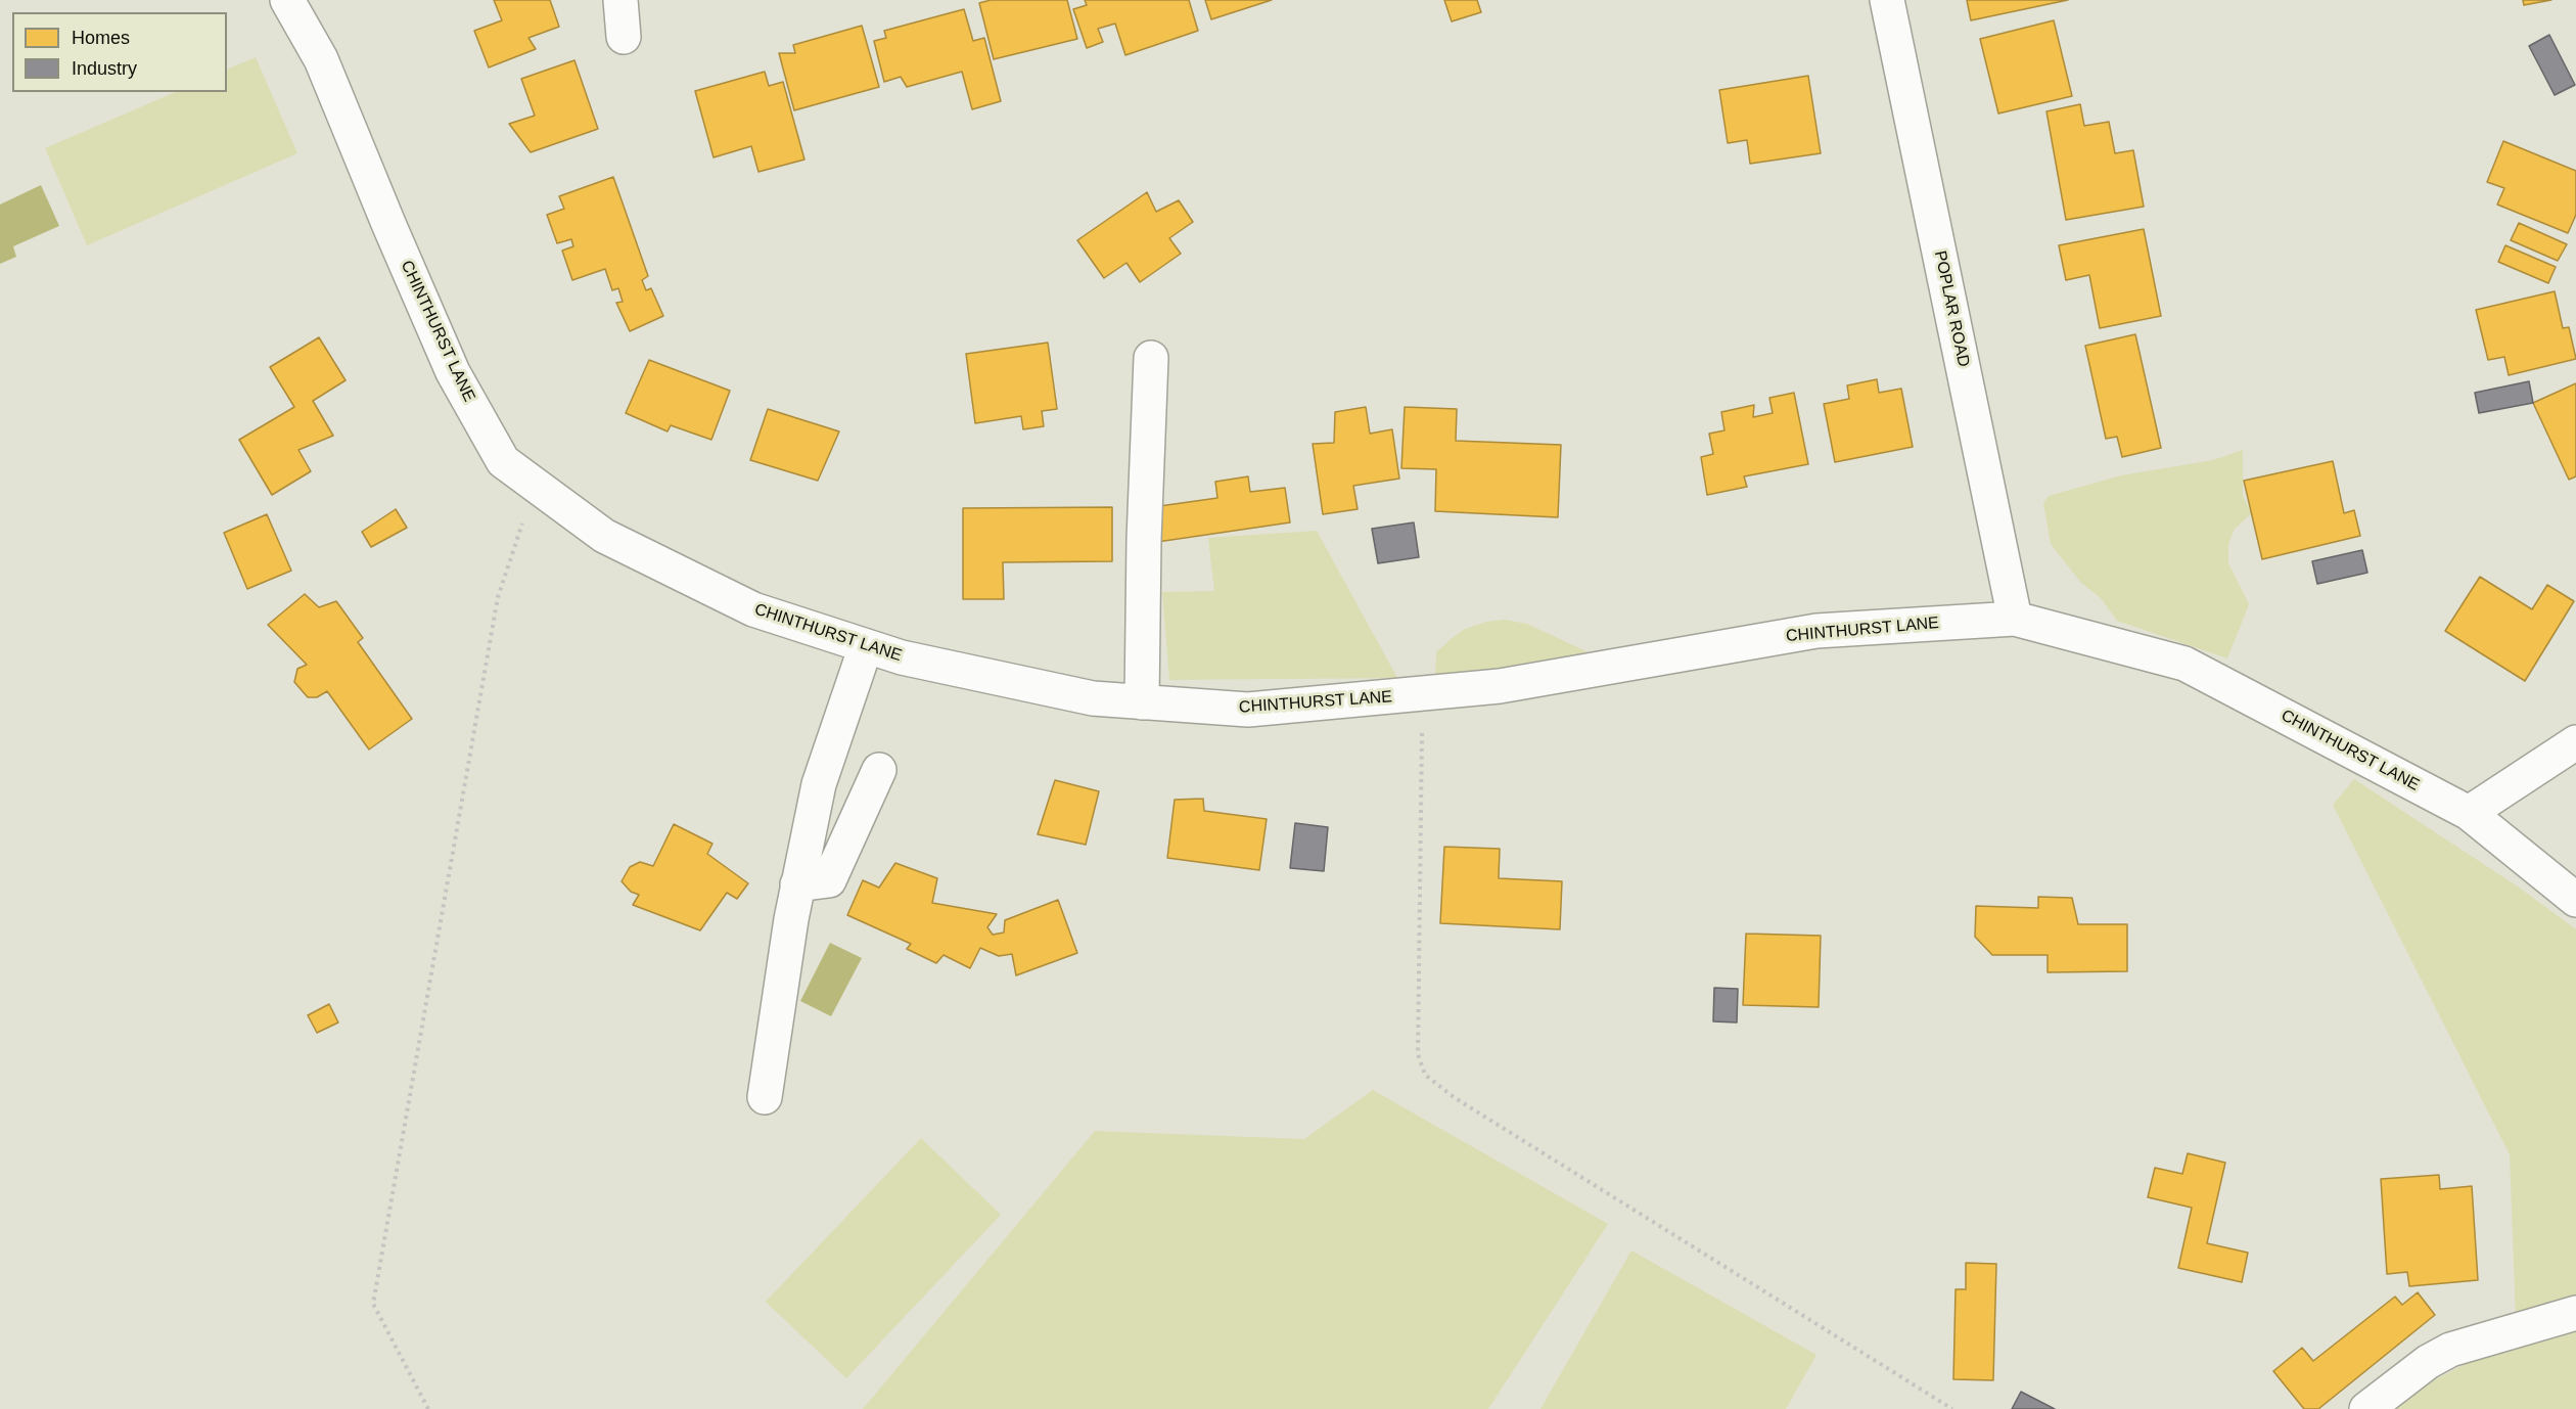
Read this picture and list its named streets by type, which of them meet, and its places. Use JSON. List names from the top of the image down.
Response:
{
  "streets": {
    "street": ["POPLAR ROAD", "CHINTHURST LANE"]
  },
  "crossings": [
    ["POPLAR ROAD", "CHINTHURST LANE"]
  ],
  "legend": ["Homes", "Industry"]
}
